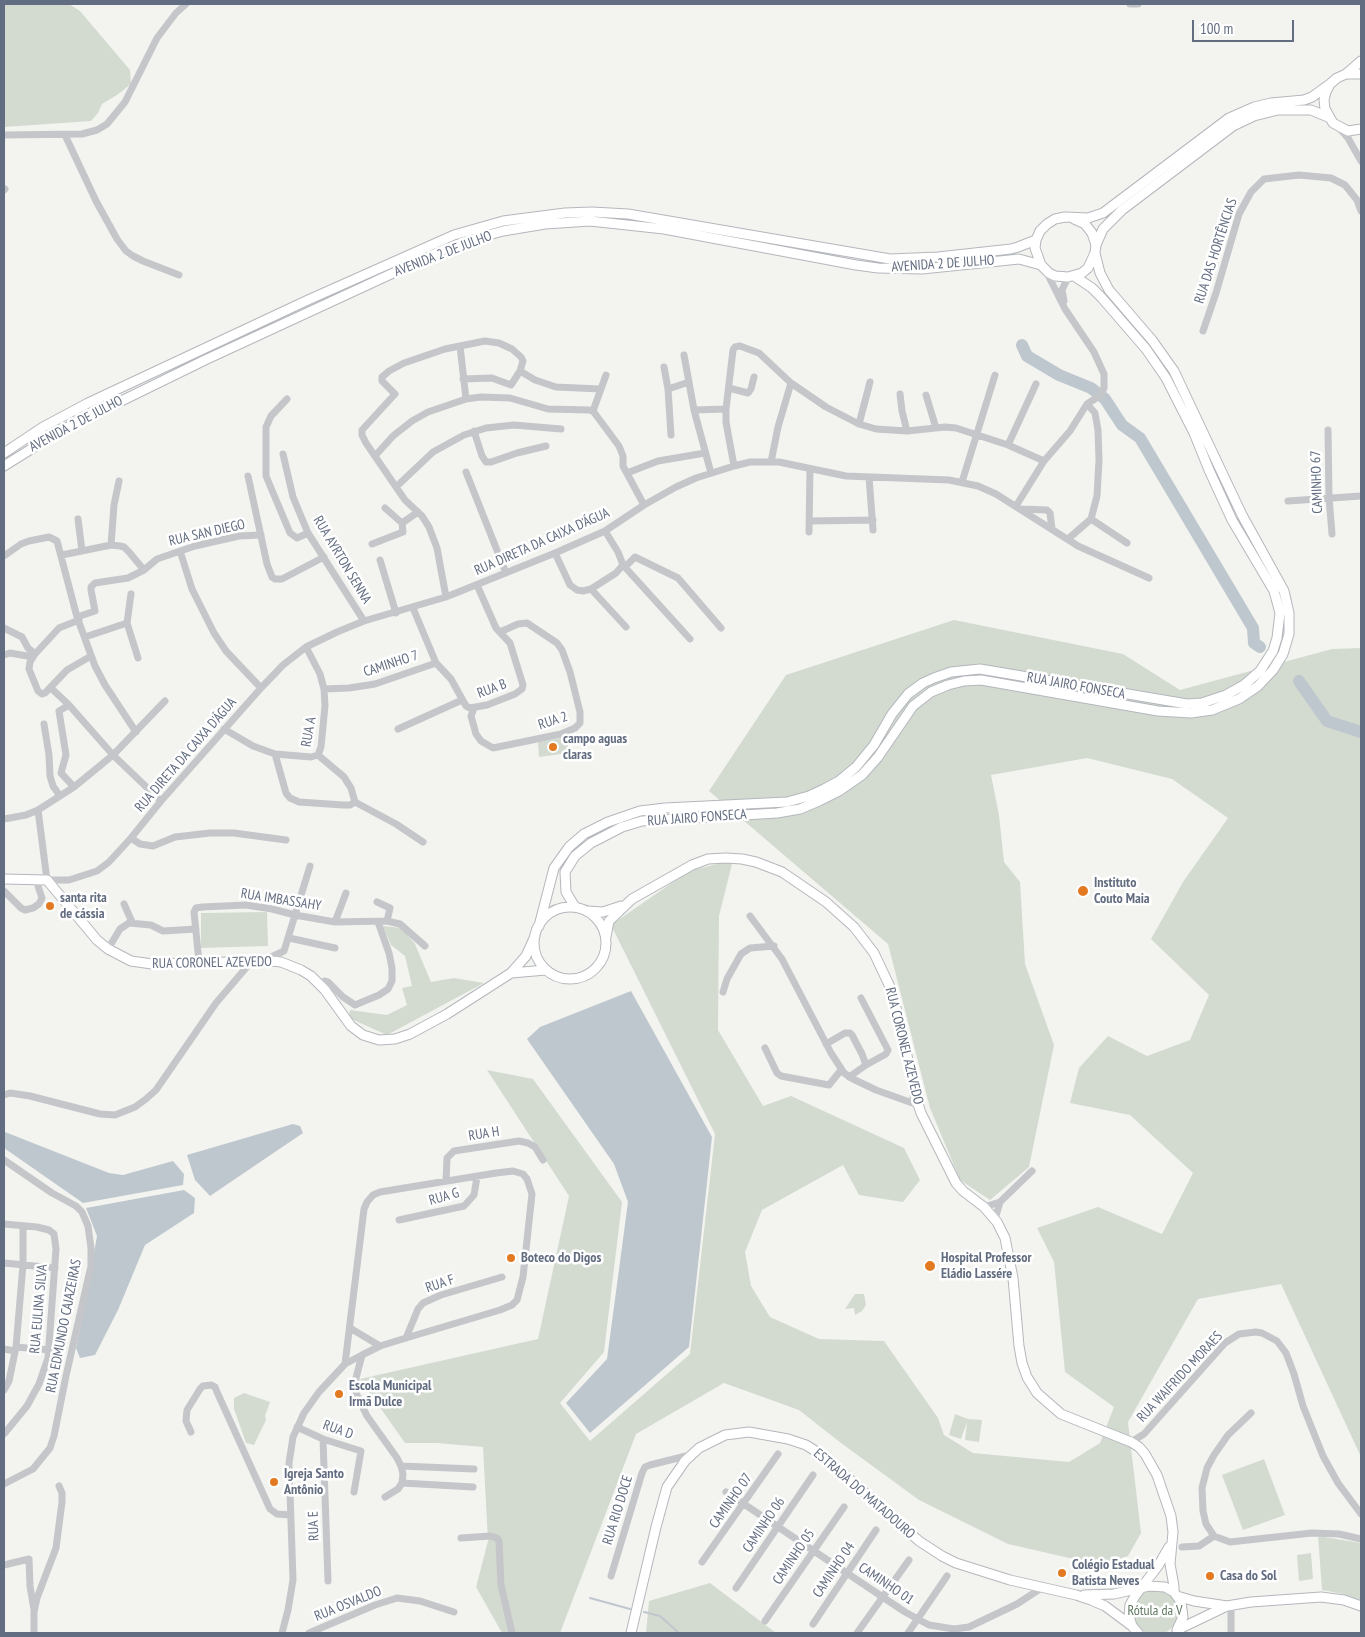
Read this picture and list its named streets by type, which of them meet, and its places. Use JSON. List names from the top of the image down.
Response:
{
  "streets": {
    "main road": [
      "AVENIDA 2 DE JULHO",
      "RUA JAIRO FONSECA",
      "RUA CORONEL AZEVEDO",
      "ESTRADA DO MATADOURO"
    ],
    "street": [
      "RUA DAS HORTÊNCIAS",
      "CAMINHO 67",
      "RUA SAN DIEGO",
      "RUA DIRETA DA CAIXA D'ÁGUA",
      "RUA AYRTON SENNA",
      "CAMINHO 7",
      "RUA B",
      "RUA 2",
      "RUA A",
      "RUA IMBASSAHY",
      "RUA H",
      "RUA G",
      "RUA F",
      "RUA EULINA SILVA",
      "RUA EDMUNDO CAJAZEIRAS",
      "RUA WAIFRIDO MORAES",
      "RUA D",
      "CAMINHO 07",
      "RUA RIO DOCE",
      "CAMINHO 06",
      "RUA E",
      "CAMINHO 05",
      "CAMINHO 04",
      "CAMINHO 01",
      "RUA OSVALDO"
    ]
  },
  "crossings": [
    ["AVENIDA 2 DE JULHO", "RUA JAIRO FONSECA"],
    ["RUA DIRETA DA CAIXA D'ÁGUA", "RUA AYRTON SENNA"],
    ["RUA DIRETA DA CAIXA D'ÁGUA", "RUA B"],
    ["RUA DIRETA DA CAIXA D'ÁGUA", "RUA A"],
    ["RUA DIRETA DA CAIXA D'ÁGUA", "RUA CORONEL AZEVEDO"],
    ["CAMINHO 7", "RUA B"],
    ["CAMINHO 7", "RUA A"],
    ["RUA B", "RUA 2"],
    ["RUA IMBASSAHY", "RUA CORONEL AZEVEDO"],
    ["RUA CORONEL AZEVEDO", "RUA WAIFRIDO MORAES"],
    ["RUA D", "RUA E"],
    ["ESTRADA DO MATADOURO", "RUA RIO DOCE"],
    ["ESTRADA DO MATADOURO", "CAMINHO 01"],
    ["CAMINHO 07", "CAMINHO 01"],
    ["CAMINHO 06", "CAMINHO 01"],
    ["CAMINHO 05", "CAMINHO 01"],
    ["CAMINHO 04", "CAMINHO 01"]
  ],
  "parks": ["Rótula da V"],
  "places": [
    "campo aguas claras",
    "Instituto Couto Maia",
    "santa rita de cássia",
    "Boteco do Digos",
    "Hospital Professor Eládio Lassére",
    "Escola Municipal Irmã Dulce",
    "Igreja Santo Antônio",
    "Colégio Estadual Batista Neves",
    "Casa do Sol"
  ],
  "scale_bar": "100 m"
}
